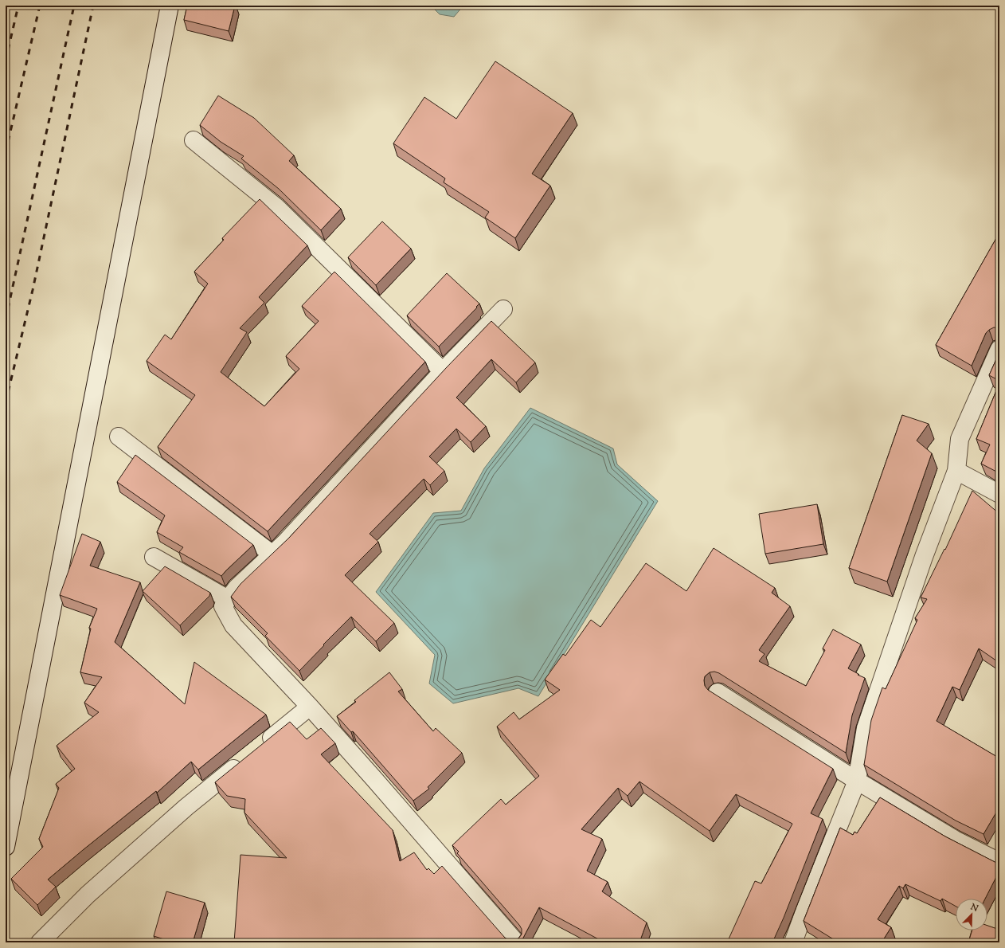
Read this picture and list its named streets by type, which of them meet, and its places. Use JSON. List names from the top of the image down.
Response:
{
  "north": "top right"
}
